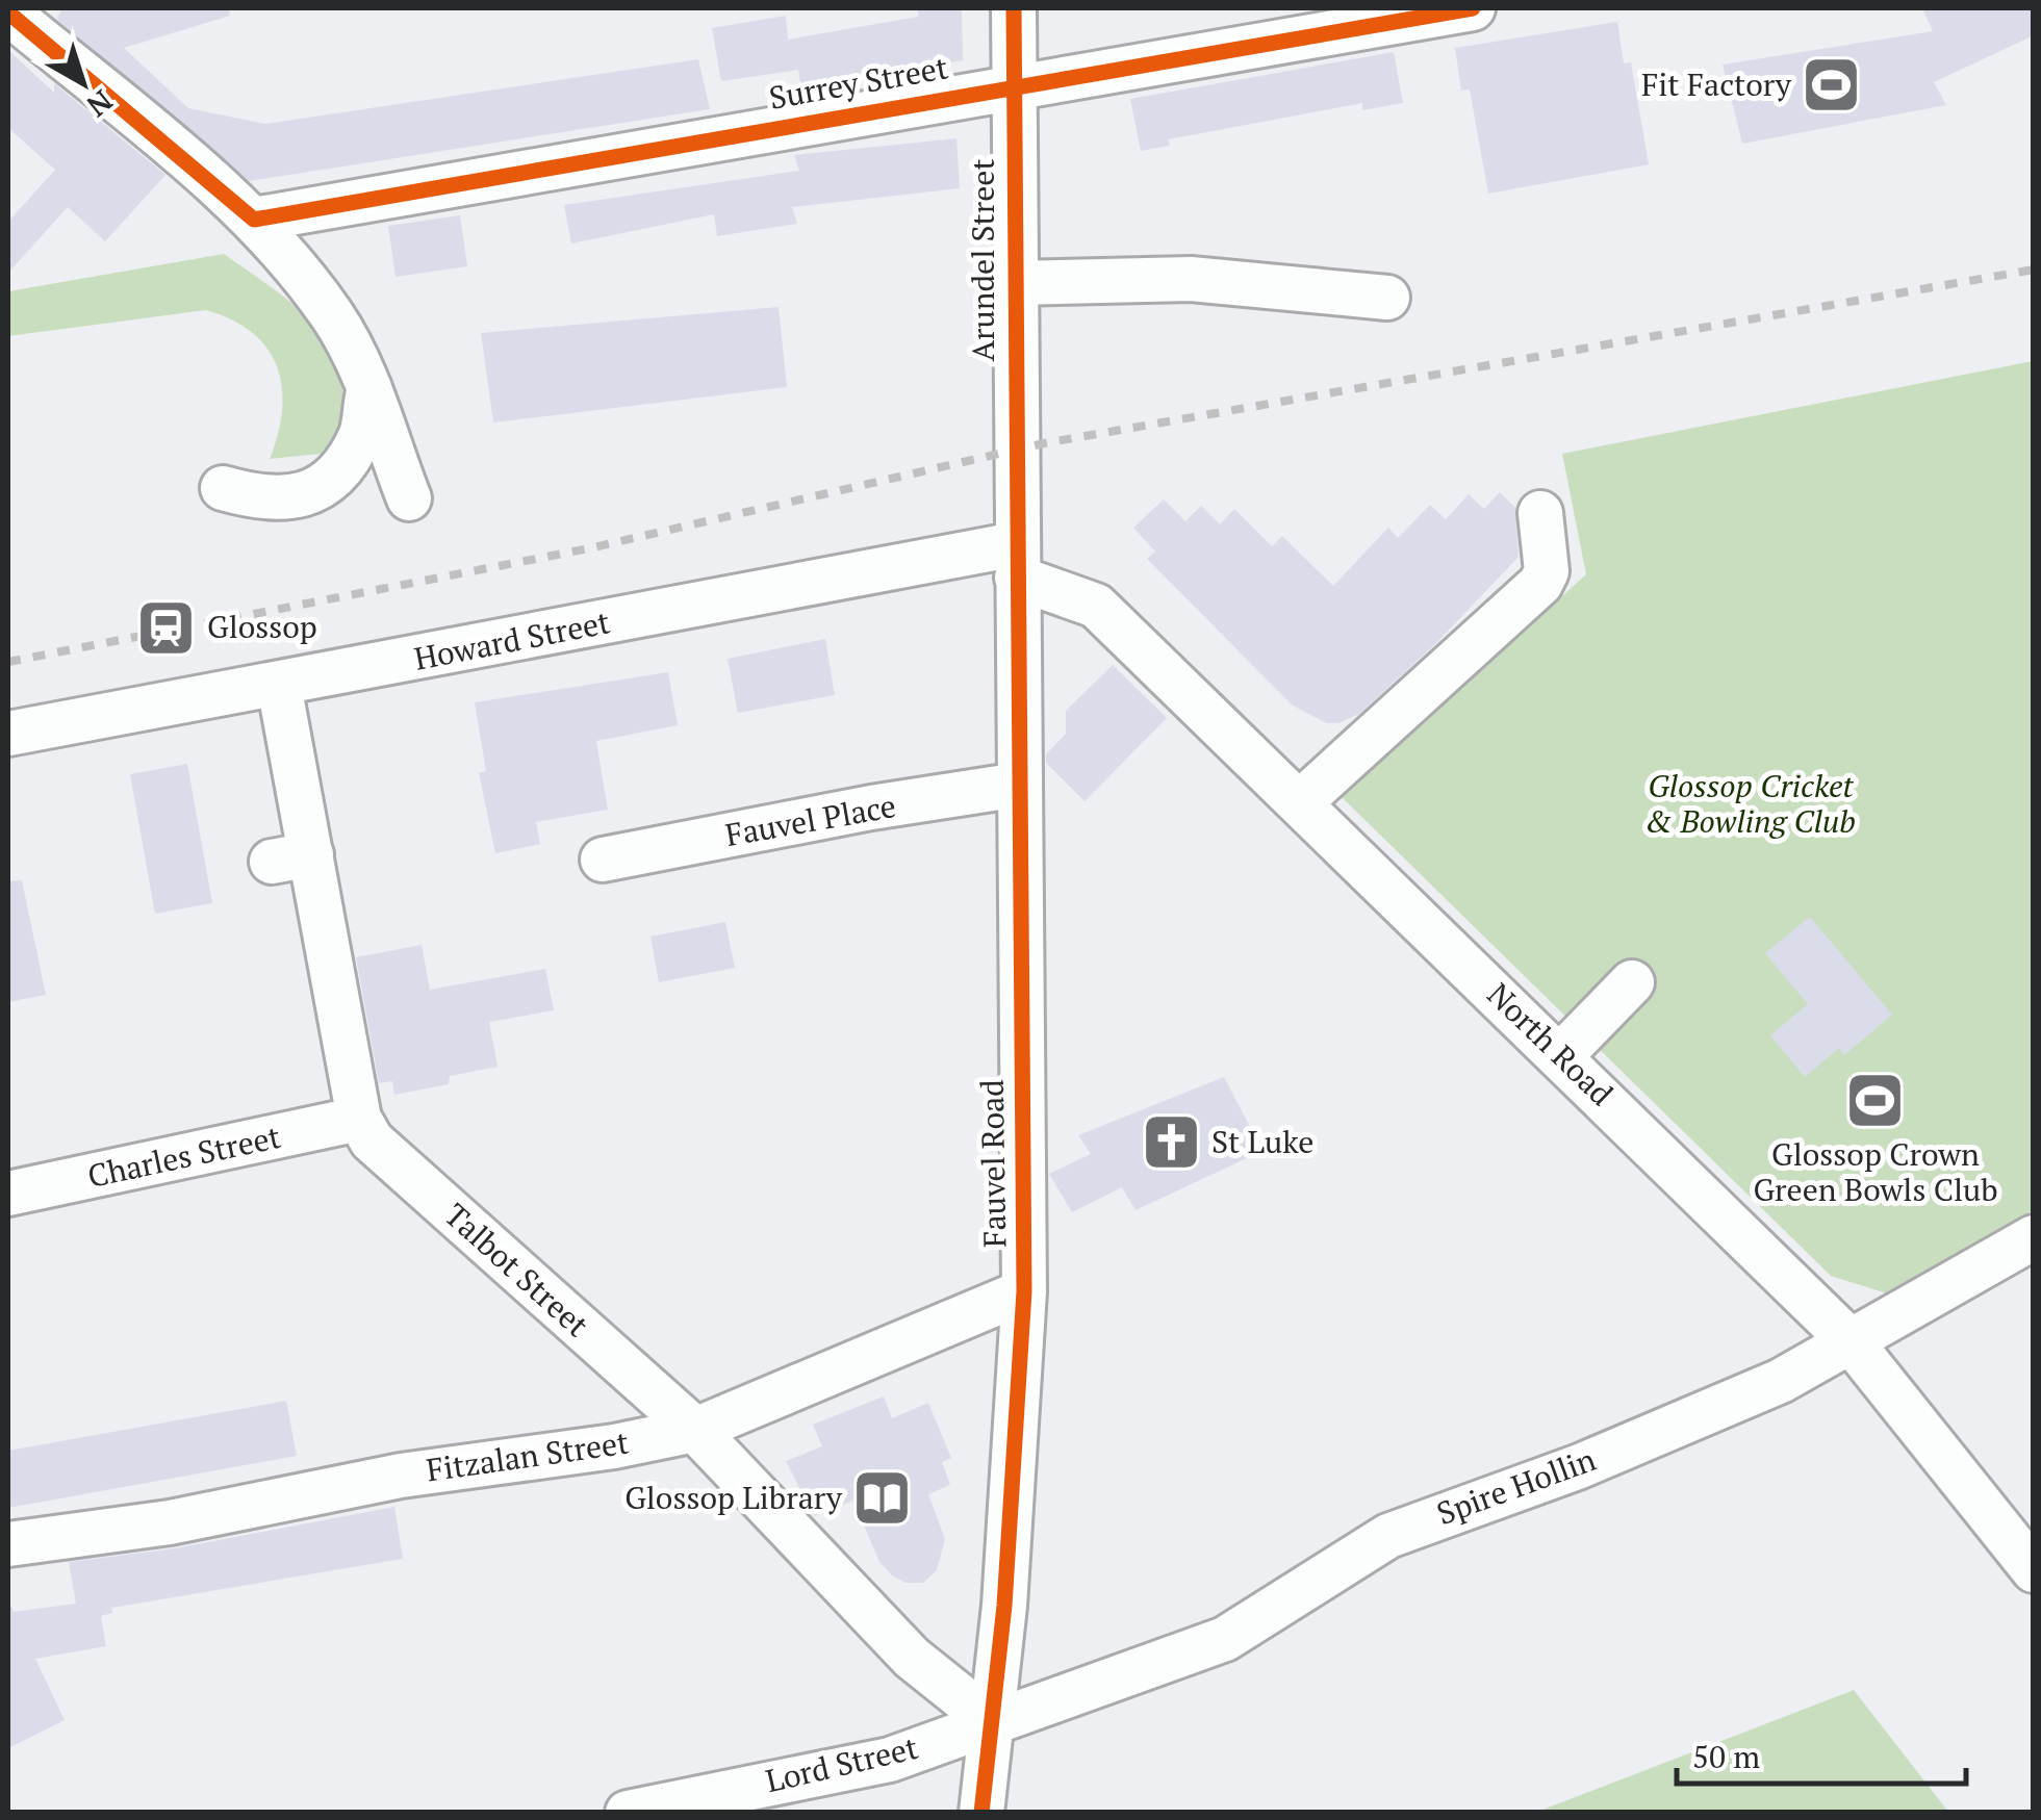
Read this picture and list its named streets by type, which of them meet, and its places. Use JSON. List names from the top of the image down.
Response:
{
  "streets": {
    "street": [
      "Surrey Street",
      "Arundel Street",
      "Howard Street",
      "Fauvel Place",
      "North Road",
      "Charles Street",
      "Fauvel Road",
      "Talbot Street",
      "Fitzalan Street",
      "Spire Hollin",
      "Lord Street"
    ]
  },
  "crossings": [
    ["Surrey Street", "Arundel Street"],
    ["Arundel Street", "Howard Street"],
    ["Arundel Street", "North Road"],
    ["Arundel Street", "Fauvel Road"],
    ["Howard Street", "North Road"],
    ["Howard Street", "Fauvel Road"],
    ["Howard Street", "Talbot Street"],
    ["Fauvel Place", "Fauvel Road"],
    ["North Road", "Fauvel Road"],
    ["North Road", "Spire Hollin"],
    ["Charles Street", "Talbot Street"],
    ["Fauvel Road", "Talbot Street"],
    ["Fauvel Road", "Fitzalan Street"],
    ["Fauvel Road", "Spire Hollin"],
    ["Fauvel Road", "Lord Street"],
    ["Talbot Street", "Fitzalan Street"],
    ["Talbot Street", "Spire Hollin"],
    ["Talbot Street", "Lord Street"],
    ["Spire Hollin", "Lord Street"]
  ],
  "parks": ["Glossop Cricket & Bowling Club"],
  "places": {
    "sports": ["Fit Factory", "Glossop Crown Green Bowls Club"],
    "station": ["Glossop"],
    "church": ["St Luke"],
    "library": ["Glossop Library"]
  },
  "scale_bar": "50 m",
  "north": "bottom right"
}
